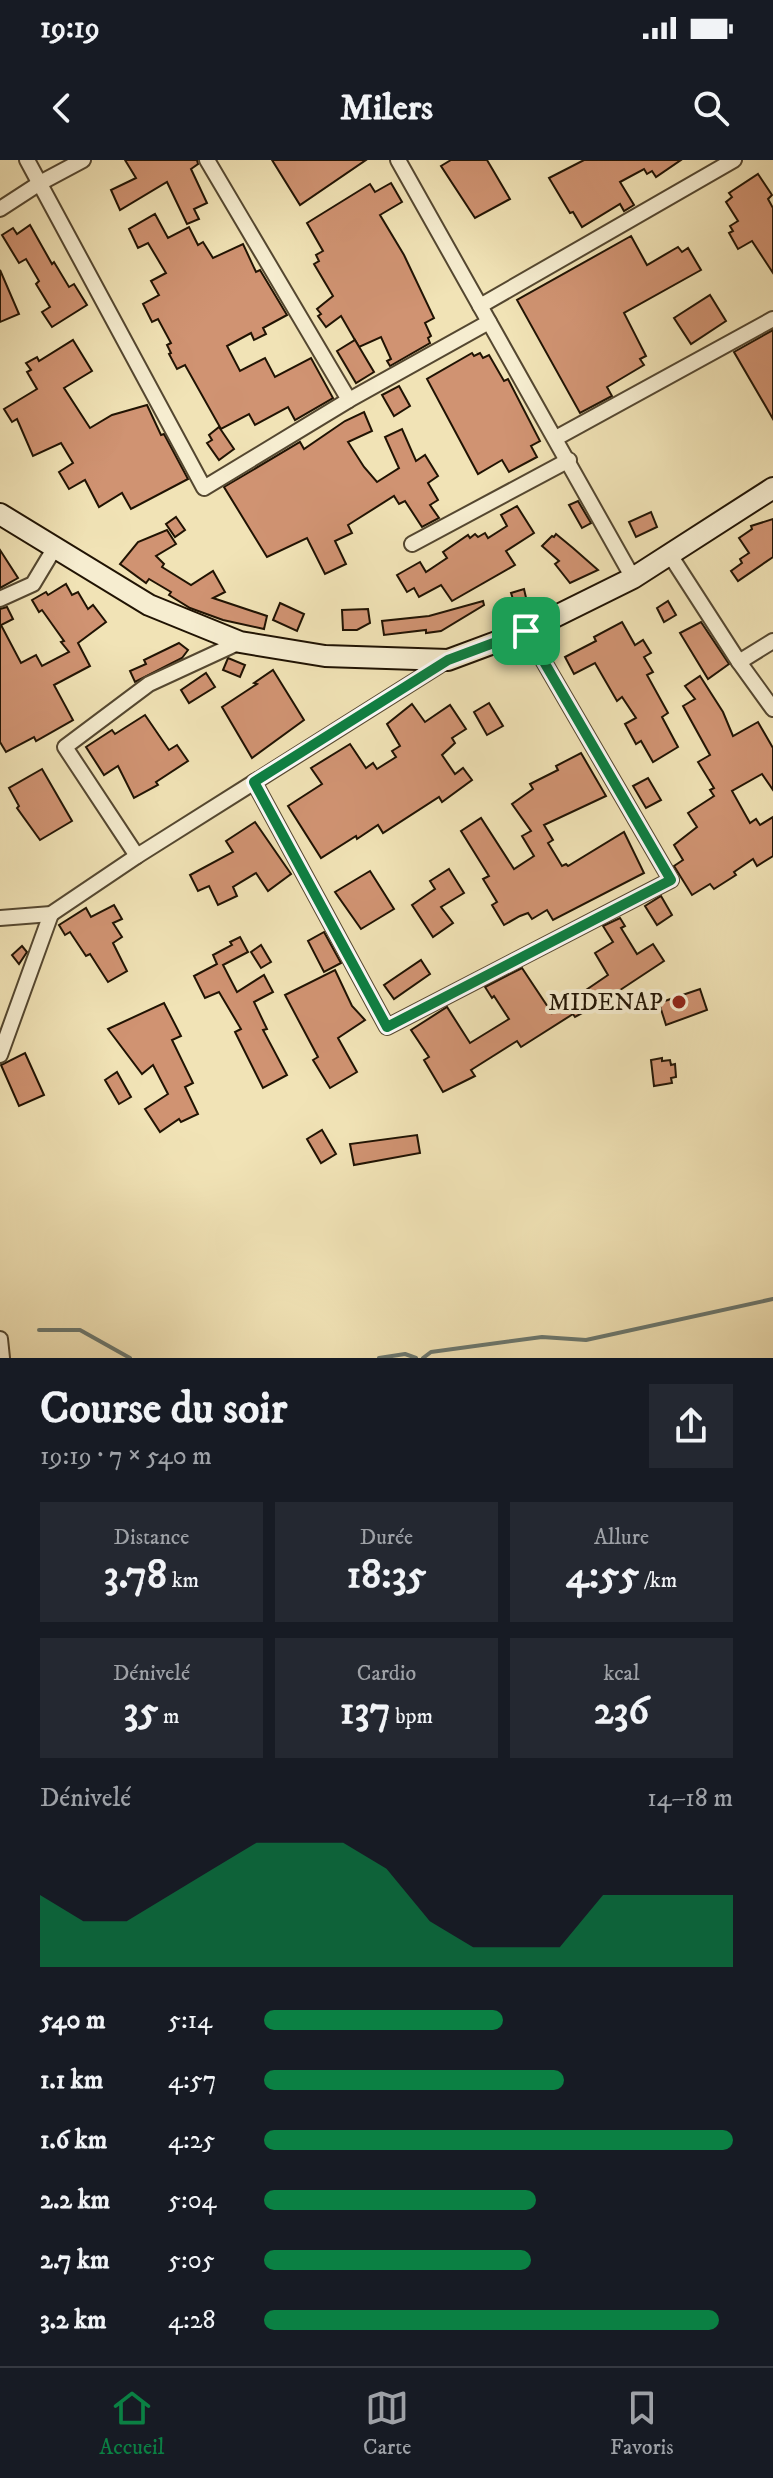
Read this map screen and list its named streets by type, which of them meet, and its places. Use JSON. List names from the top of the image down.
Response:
{
  "places": ["MIDENAP"],
  "page": {
    "status": "19:19",
    "header": "Milers",
    "heading": ["Course du soir", "19:19 · 7 × 540 m"],
    "stats": [
      ["Distance", "3.78 km"],
      ["Durée", "18:35"],
      ["Allure", "4:55 /km"],
      ["Dénivelé", "35 m"],
      ["Cardio", "137 bpm"],
      ["kcal", "236"]
    ],
    "chart": ["Dénivelé", "14–18 m"],
    "list": [
      {
        "name": "540 m",
        "note": "5:14"
      },
      {
        "name": "1.1 km",
        "note": "4:57"
      },
      {
        "name": "1.6 km",
        "note": "4:25"
      },
      {
        "name": "2.2 km",
        "note": "5:04"
      },
      {
        "name": "2.7 km",
        "note": "5:05"
      },
      {
        "name": "3.2 km",
        "note": "4:28"
      }
    ],
    "tabs": ["Accueil", "Carte", "Favoris"]
  }
}
